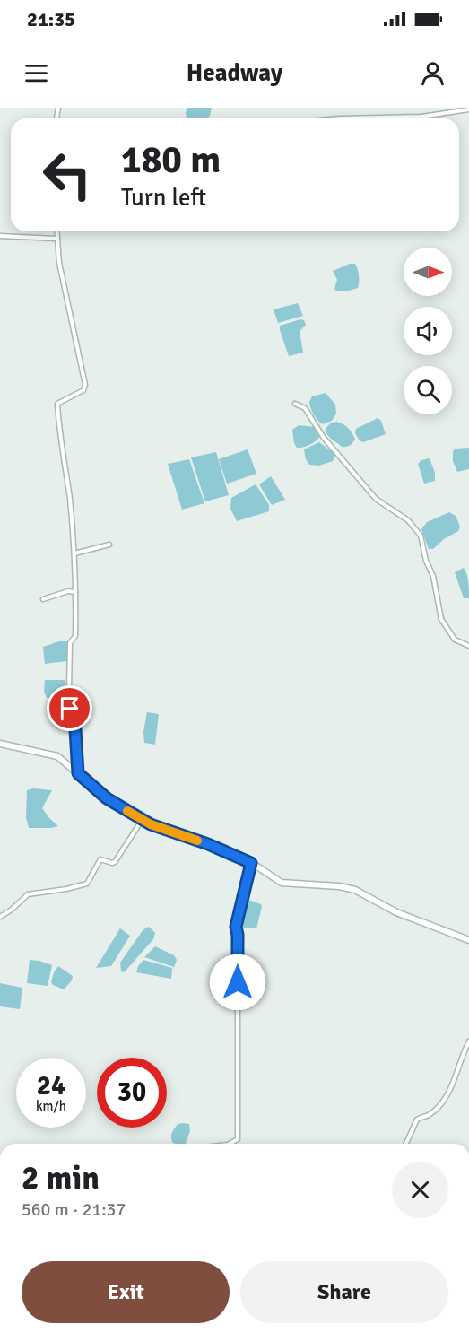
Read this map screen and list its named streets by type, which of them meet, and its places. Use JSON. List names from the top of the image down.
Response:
{
  "north": "right",
  "page": {
    "status": "21:35",
    "header": "Headway",
    "turn": ["180 m", "Turn left"],
    "speed": "24 km/h",
    "limit": "30",
    "heading": ["2 min", "560 m · 21:37"],
    "buttons": ["Exit", "Share"]
  }
}
